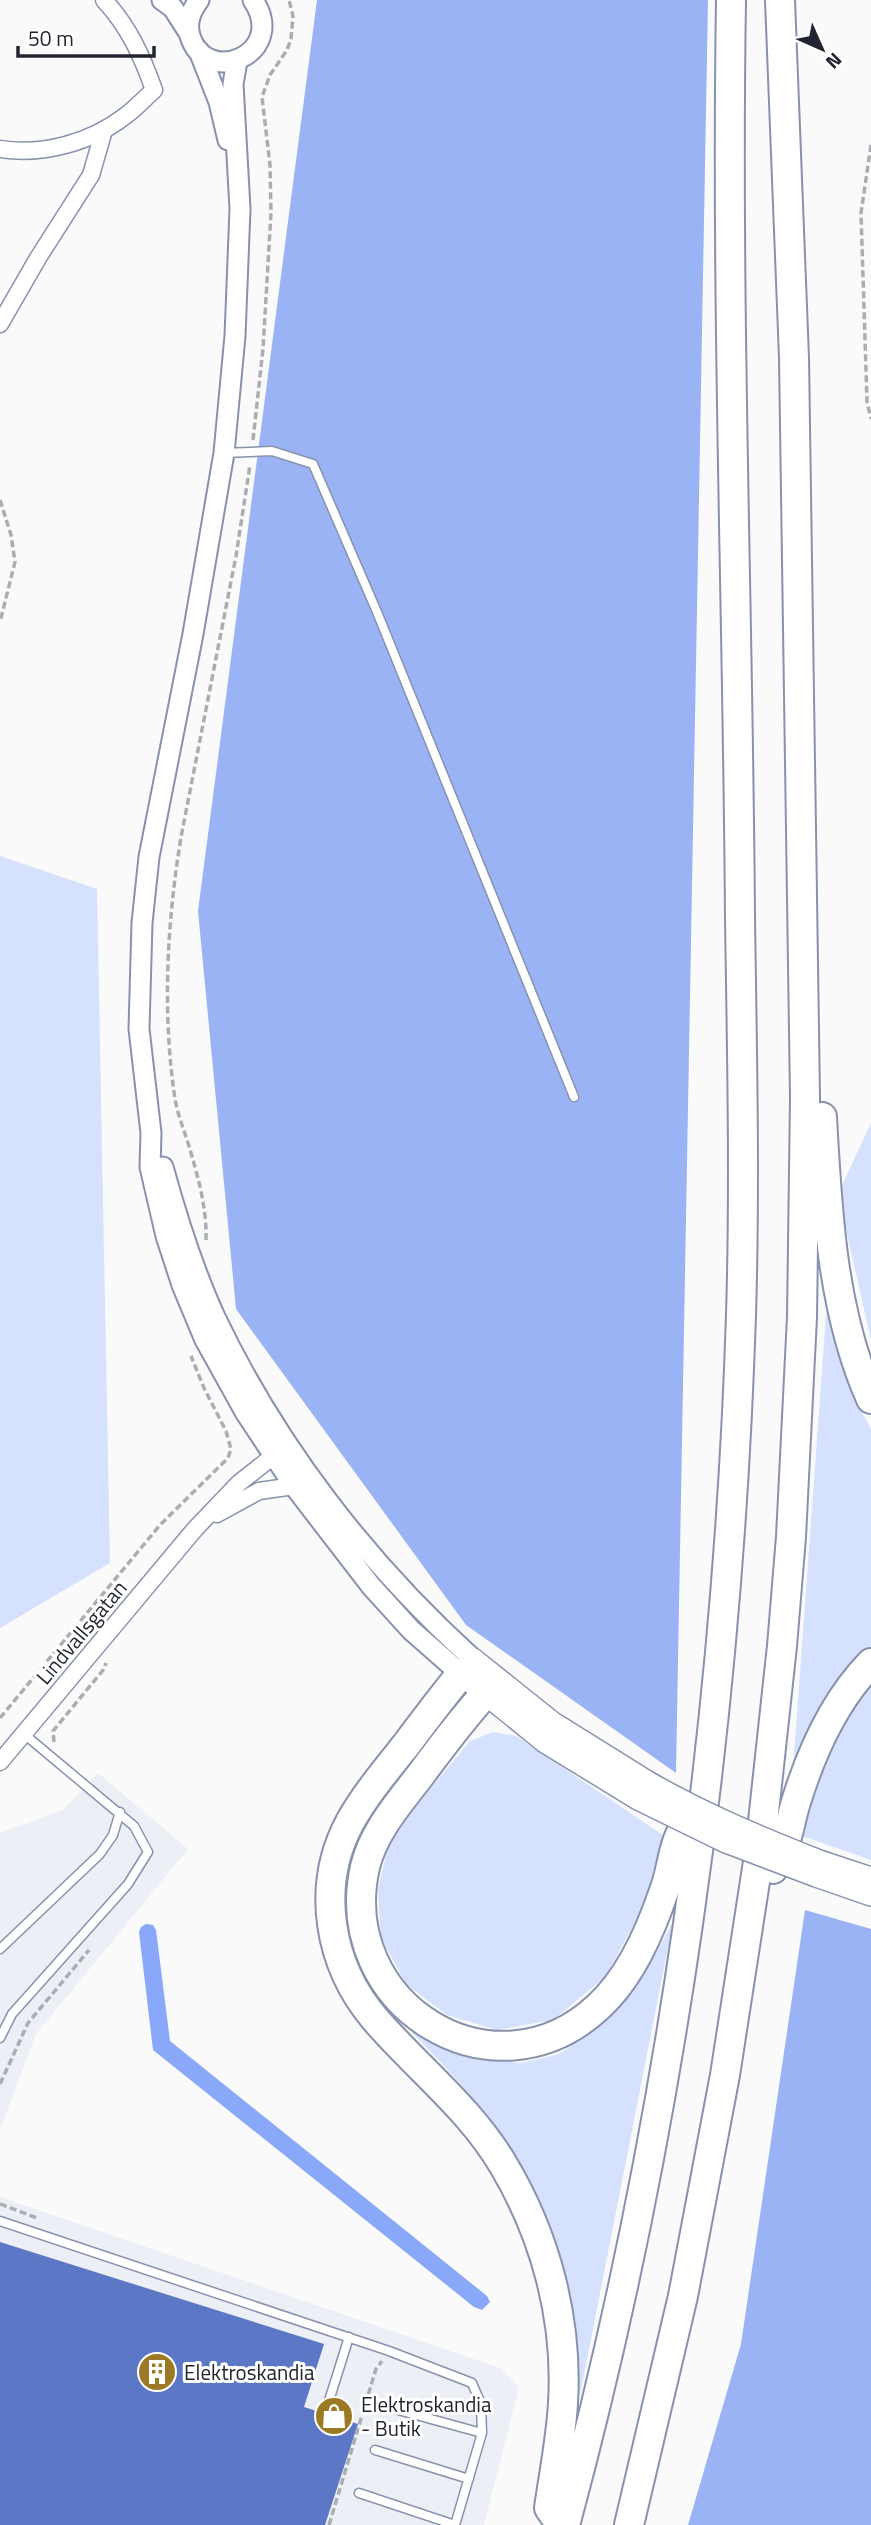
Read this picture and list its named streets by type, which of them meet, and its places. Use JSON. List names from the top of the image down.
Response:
{
  "streets": {
    "street": ["Lindvallsgatan"]
  },
  "places": {
    "building": ["Elektroskandia"],
    "shop": ["Elektroskandia - Butik"]
  },
  "scale_bar": "50 m",
  "north": "bottom right"
}
